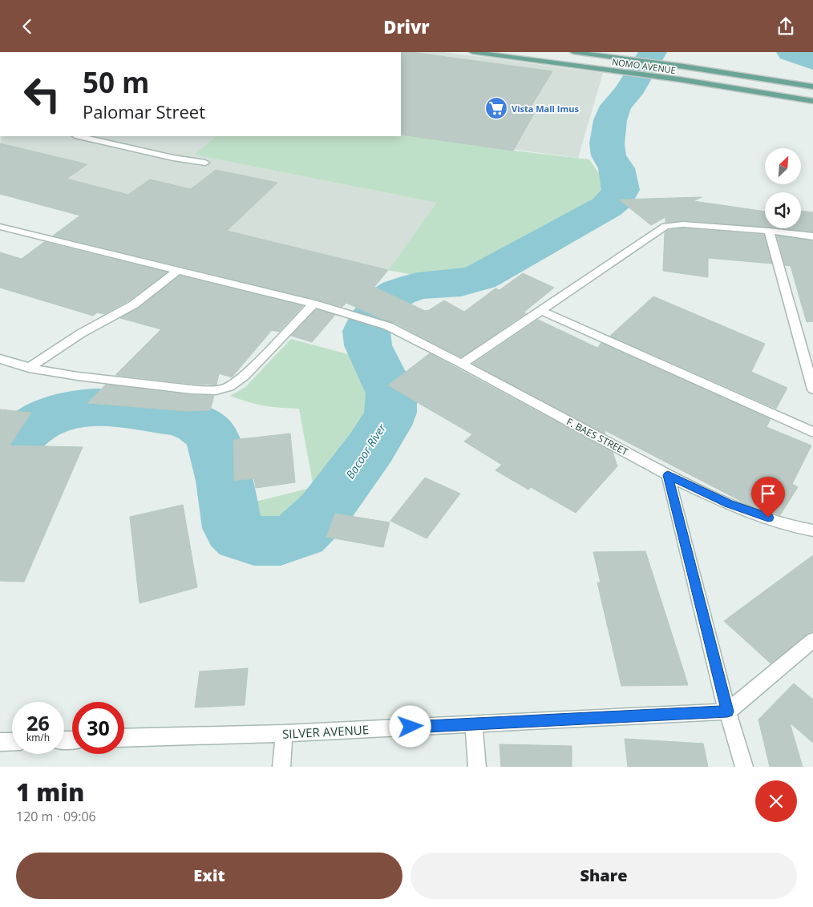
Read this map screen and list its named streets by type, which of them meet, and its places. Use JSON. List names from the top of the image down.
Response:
{
  "streets": {
    "main road": ["NOMO AVENUE"],
    "street": ["F. BAES STREET", "SILVER AVENUE"]
  },
  "water": ["Bacoor River"],
  "places": {
    "supermarket": ["Vista Mall Imus"]
  },
  "north": "top right",
  "page": {
    "header": "Drivr",
    "turn": ["50 m", "Palomar Street"],
    "speed": "26 km/h",
    "limit": "30",
    "heading": ["1 min", "120 m · 09:06"],
    "buttons": ["Exit", "Share"]
  }
}
